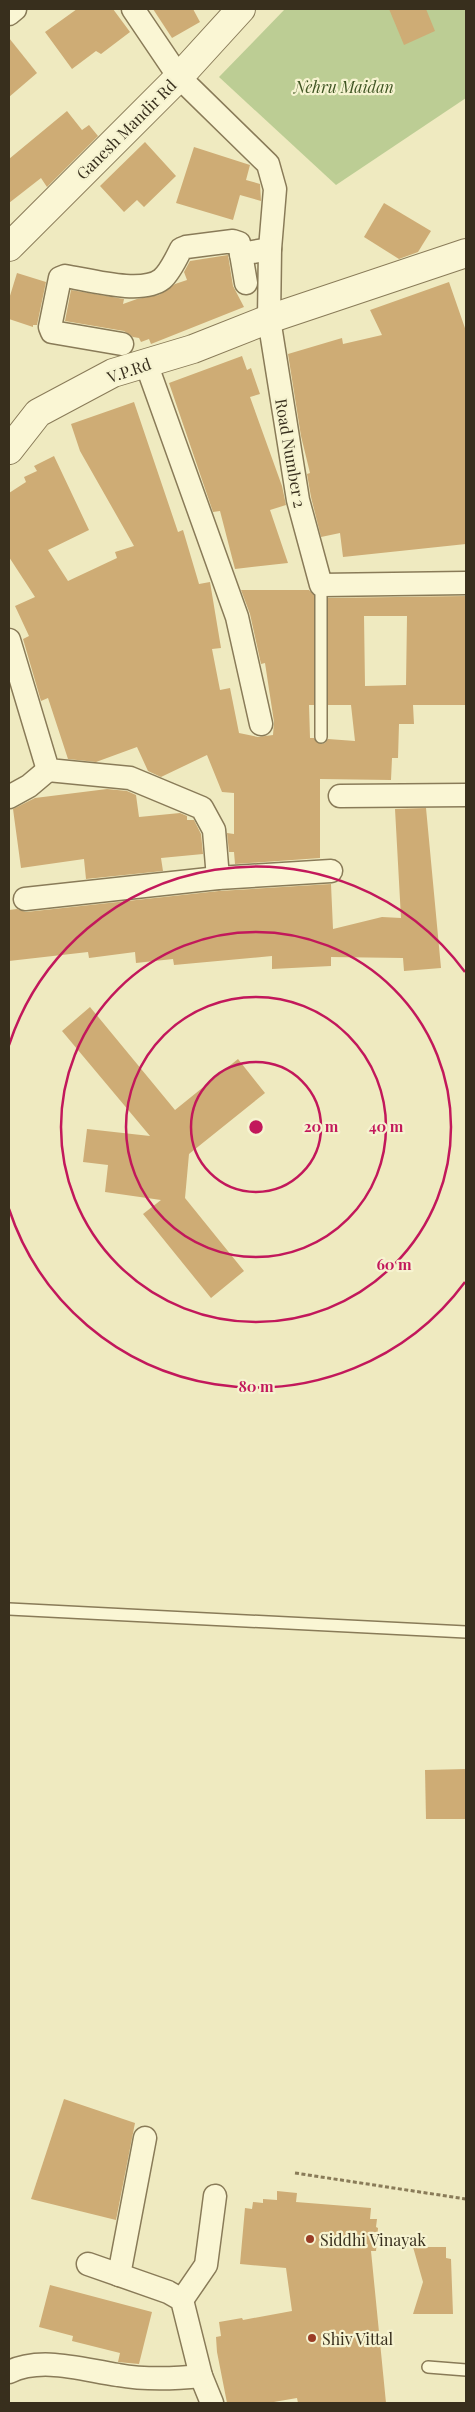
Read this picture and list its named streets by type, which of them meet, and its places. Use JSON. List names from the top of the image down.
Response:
{
  "streets": {
    "street": ["Ganesh Mandir Rd", "V.P.Rd", "Road Number 2"]
  },
  "crossings": [
    ["V.P.Rd", "Road Number 2"]
  ],
  "parks": ["Nehru Maidan"],
  "places": ["Siddhi Vinayak", "Shiv Vittal"],
  "rings": [
    "20 m",
    "40 m",
    "60 m",
    "80 m"
  ]
}
